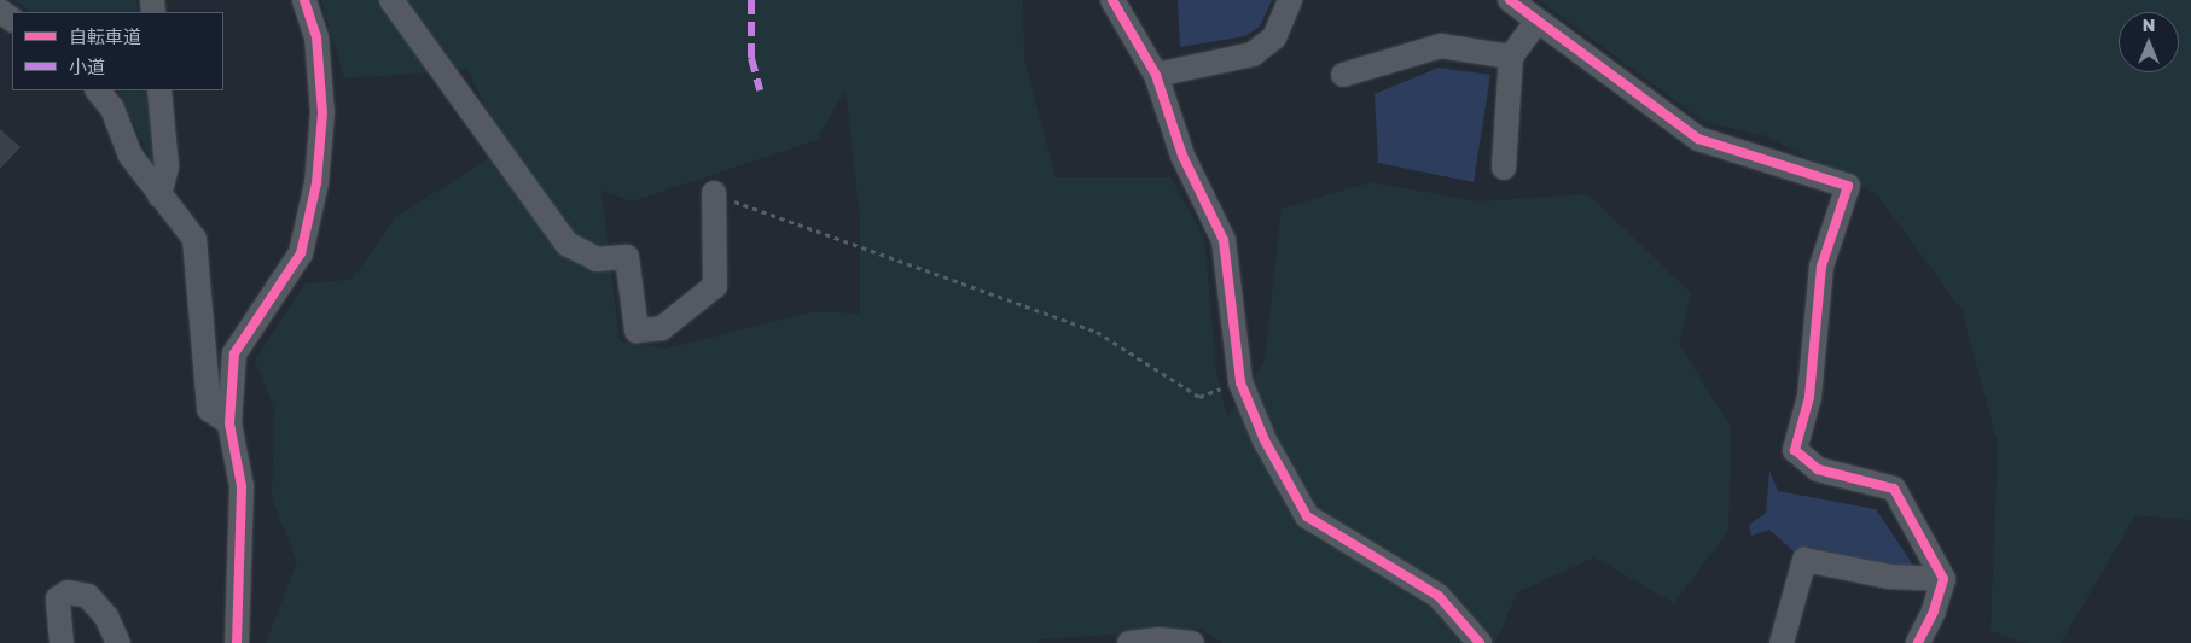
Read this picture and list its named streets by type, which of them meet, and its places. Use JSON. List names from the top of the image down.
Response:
{
  "legend": ["自転車道", "小道"],
  "north": "top"
}
